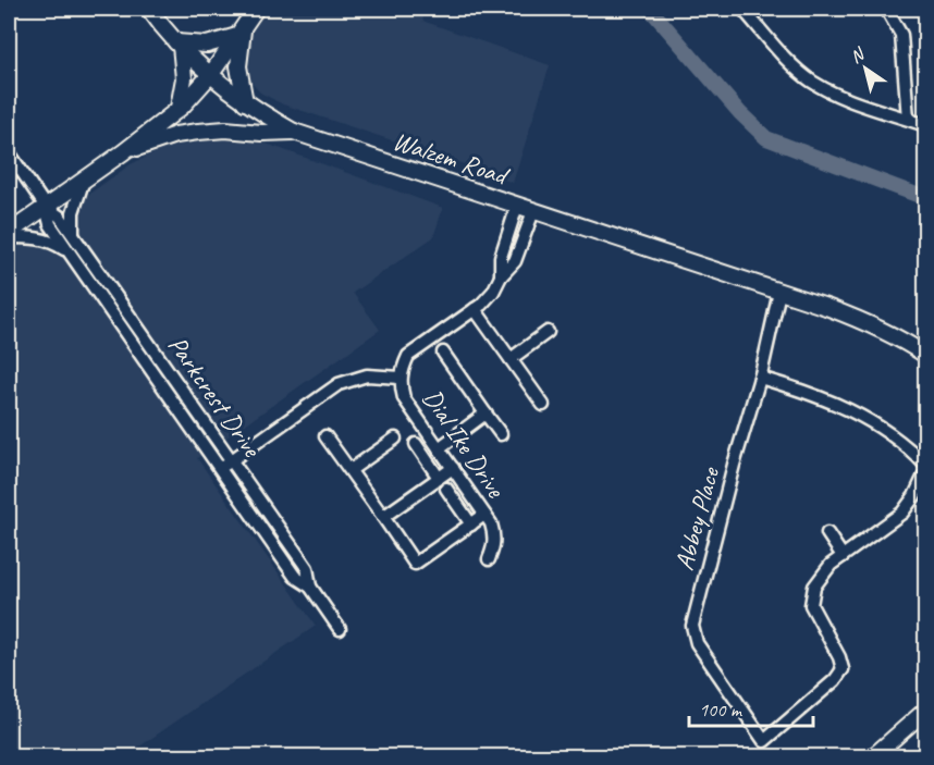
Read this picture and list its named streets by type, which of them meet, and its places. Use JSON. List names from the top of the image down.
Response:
{
  "streets": {
    "main road": ["Walzem Road"],
    "street": ["Parkcrest Drive", "Dial Ike Drive", "Abbey Place"]
  },
  "crossings": [
    ["Walzem Road", "Dial Ike Drive"],
    ["Walzem Road", "Abbey Place"]
  ],
  "scale_bar": "100 m",
  "north": "top left"
}
